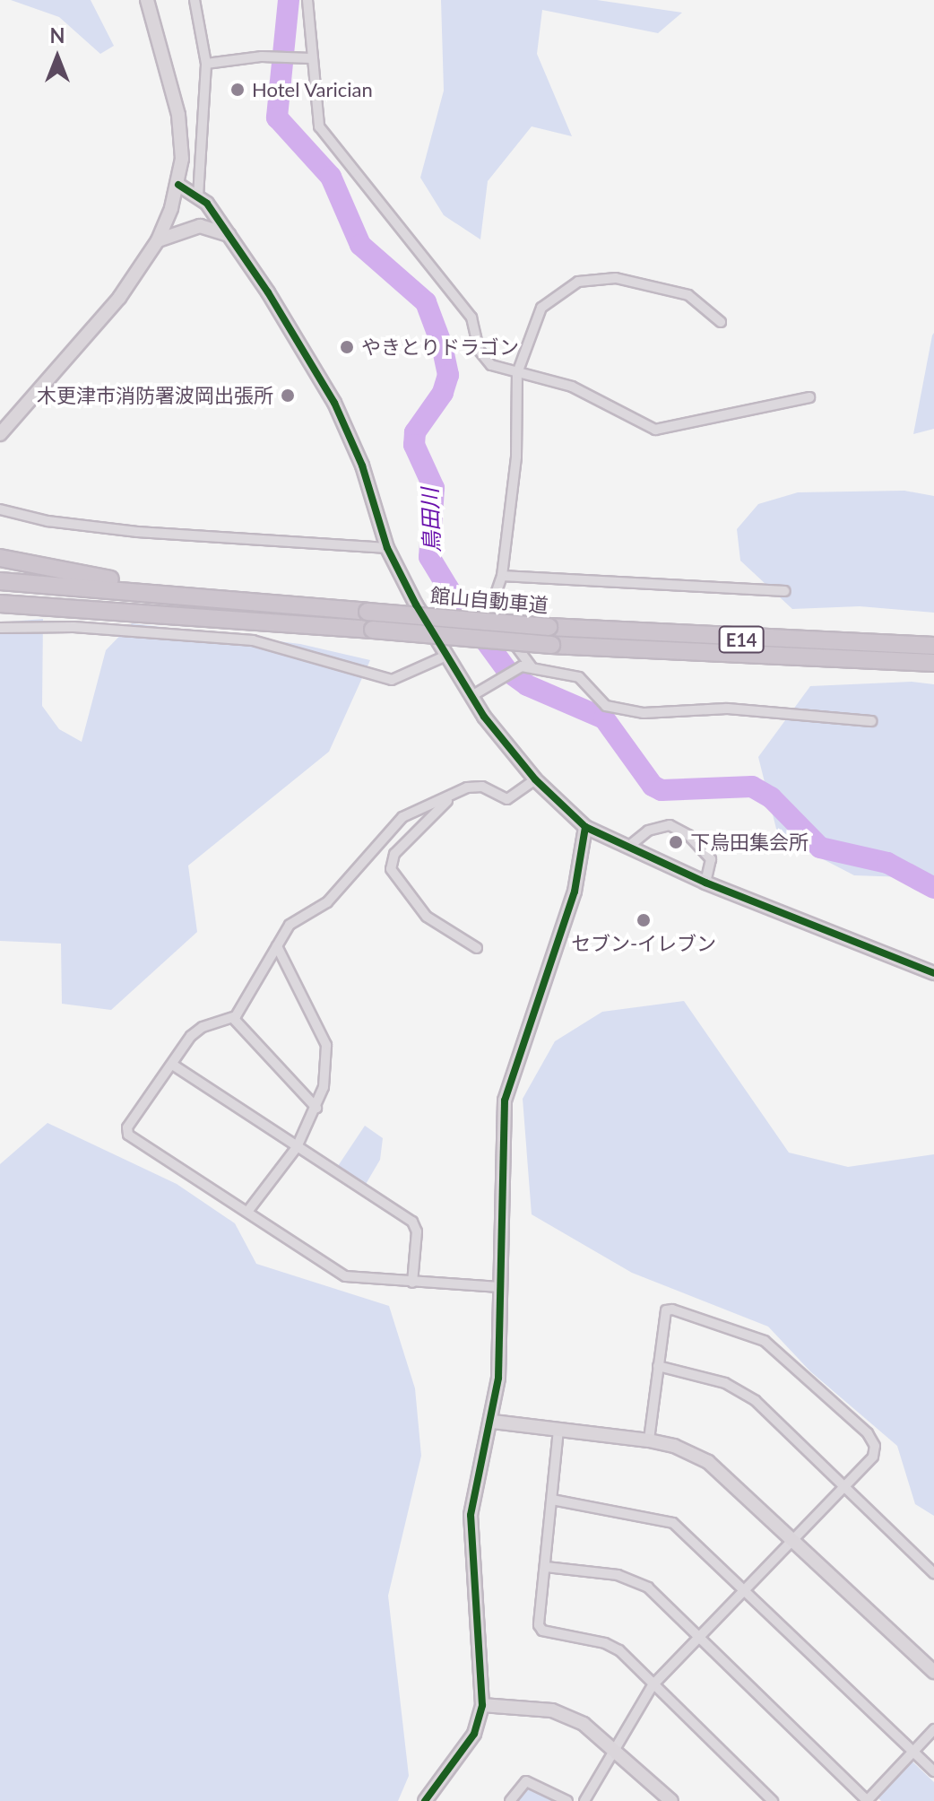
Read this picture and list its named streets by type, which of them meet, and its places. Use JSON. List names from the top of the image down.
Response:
{
  "streets": {
    "highway": ["館山自動車道", "E14"]
  },
  "water": ["鳥田川"],
  "places": [
    "Hotel Varician",
    "やきとりドラゴン",
    "木更津市消防署波岡出張所",
    "下烏田集会所",
    "セブン-イレブン"
  ],
  "north": "top"
}
